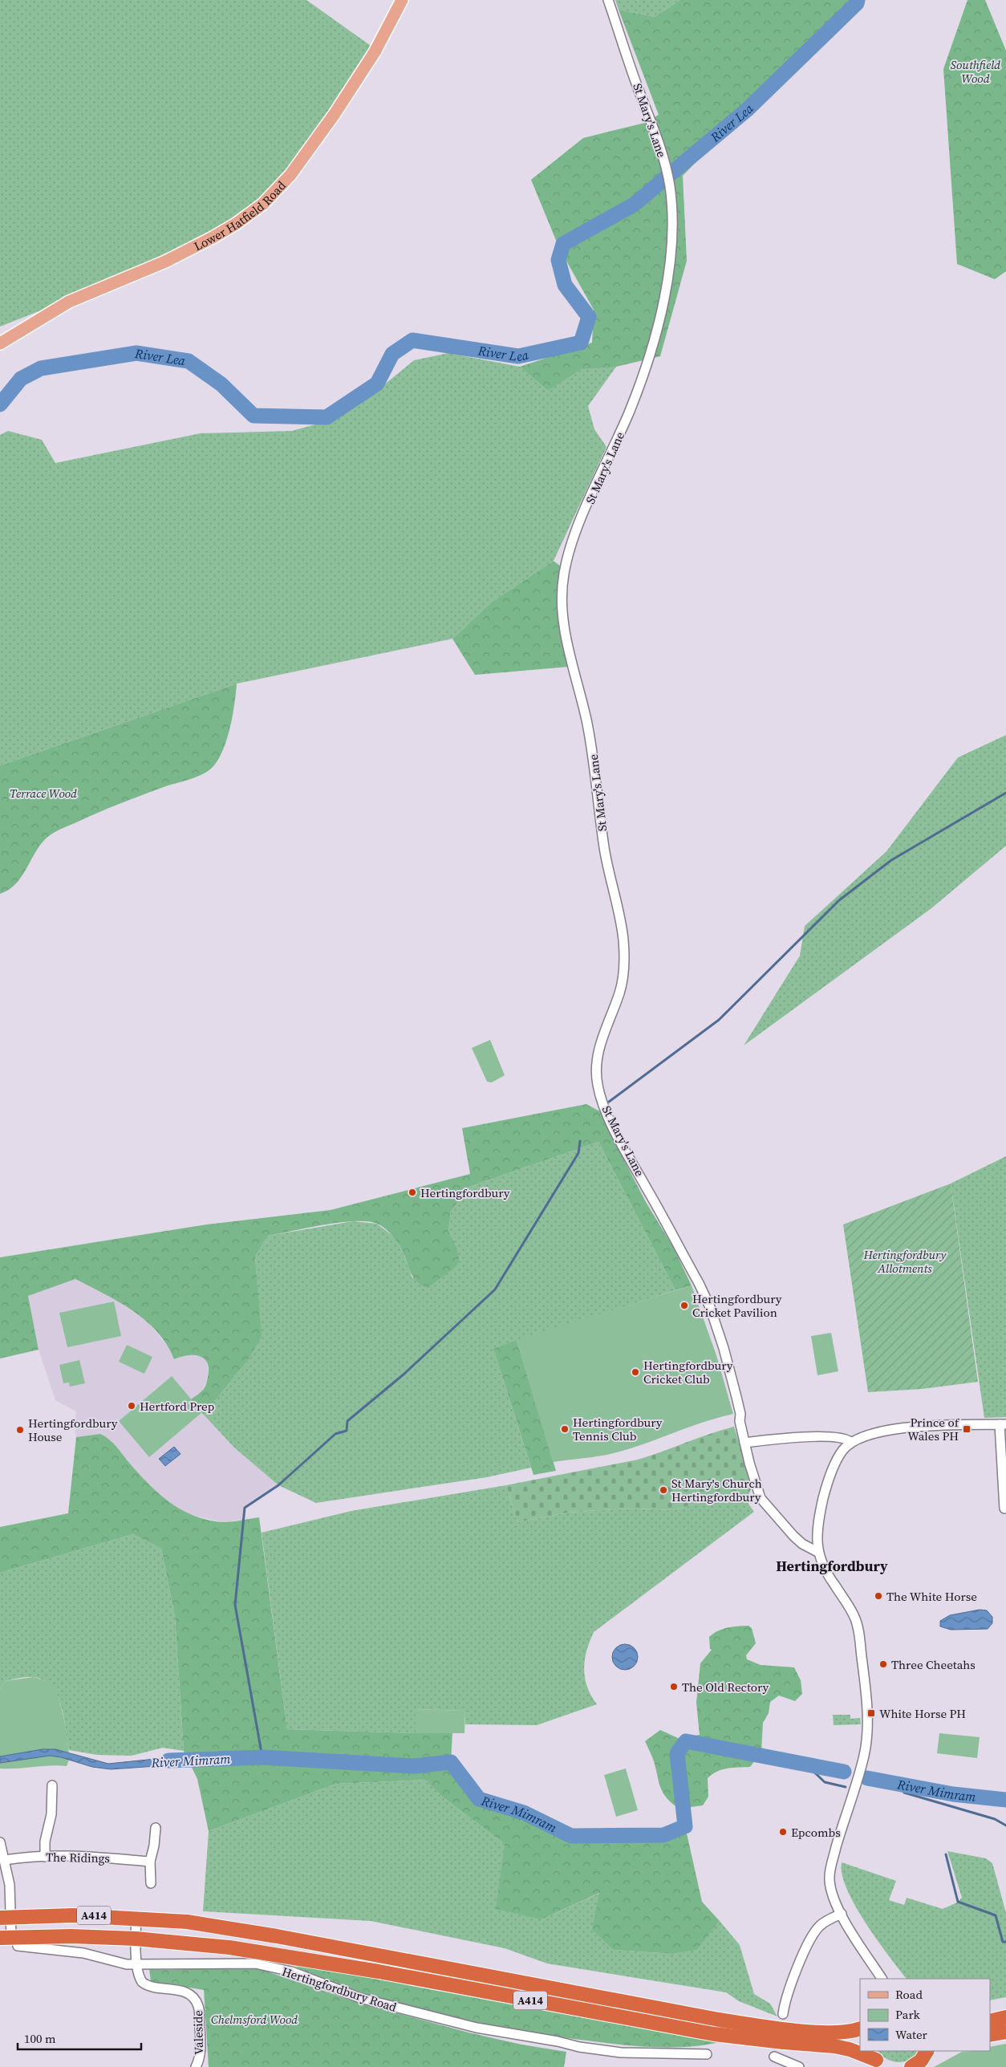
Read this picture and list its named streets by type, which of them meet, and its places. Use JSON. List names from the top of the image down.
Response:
{
  "streets": {
    "highway": ["A414"],
    "main road": ["Lower Hatfield Road"],
    "street": [
      "St Mary's Lane",
      "The Ridings",
      "Hertingfordbury Road",
      "Valeside"
    ]
  },
  "crossings": [
    ["A414", "Hertingfordbury Road"],
    ["A414", "Valeside"],
    ["Hertingfordbury Road", "Valeside"]
  ],
  "districts": ["Hertingfordbury"],
  "water": ["River Lea", "River Mimram"],
  "parks": [
    "Southfield Wood",
    "Terrace Wood",
    "Hertingfordbury Allotments",
    "Chelmsford Wood"
  ],
  "places": {
    "other": [
      "Hertingfordbury",
      "Hertingfordbury Cricket Pavilion",
      "Hertingfordbury Cricket Club",
      "Hertford Prep",
      "Hertingfordbury Tennis Club",
      "Hertingfordbury House",
      "St Mary's Church Hertingfordbury",
      "The White Horse",
      "Three Cheetahs",
      "The Old Rectory",
      "Epcombs"
    ],
    "transit": ["Prince of Wales PH", "White Horse PH"]
  },
  "legend": ["Road", "Park", "Water"],
  "scale_bar": "100 m"
}
